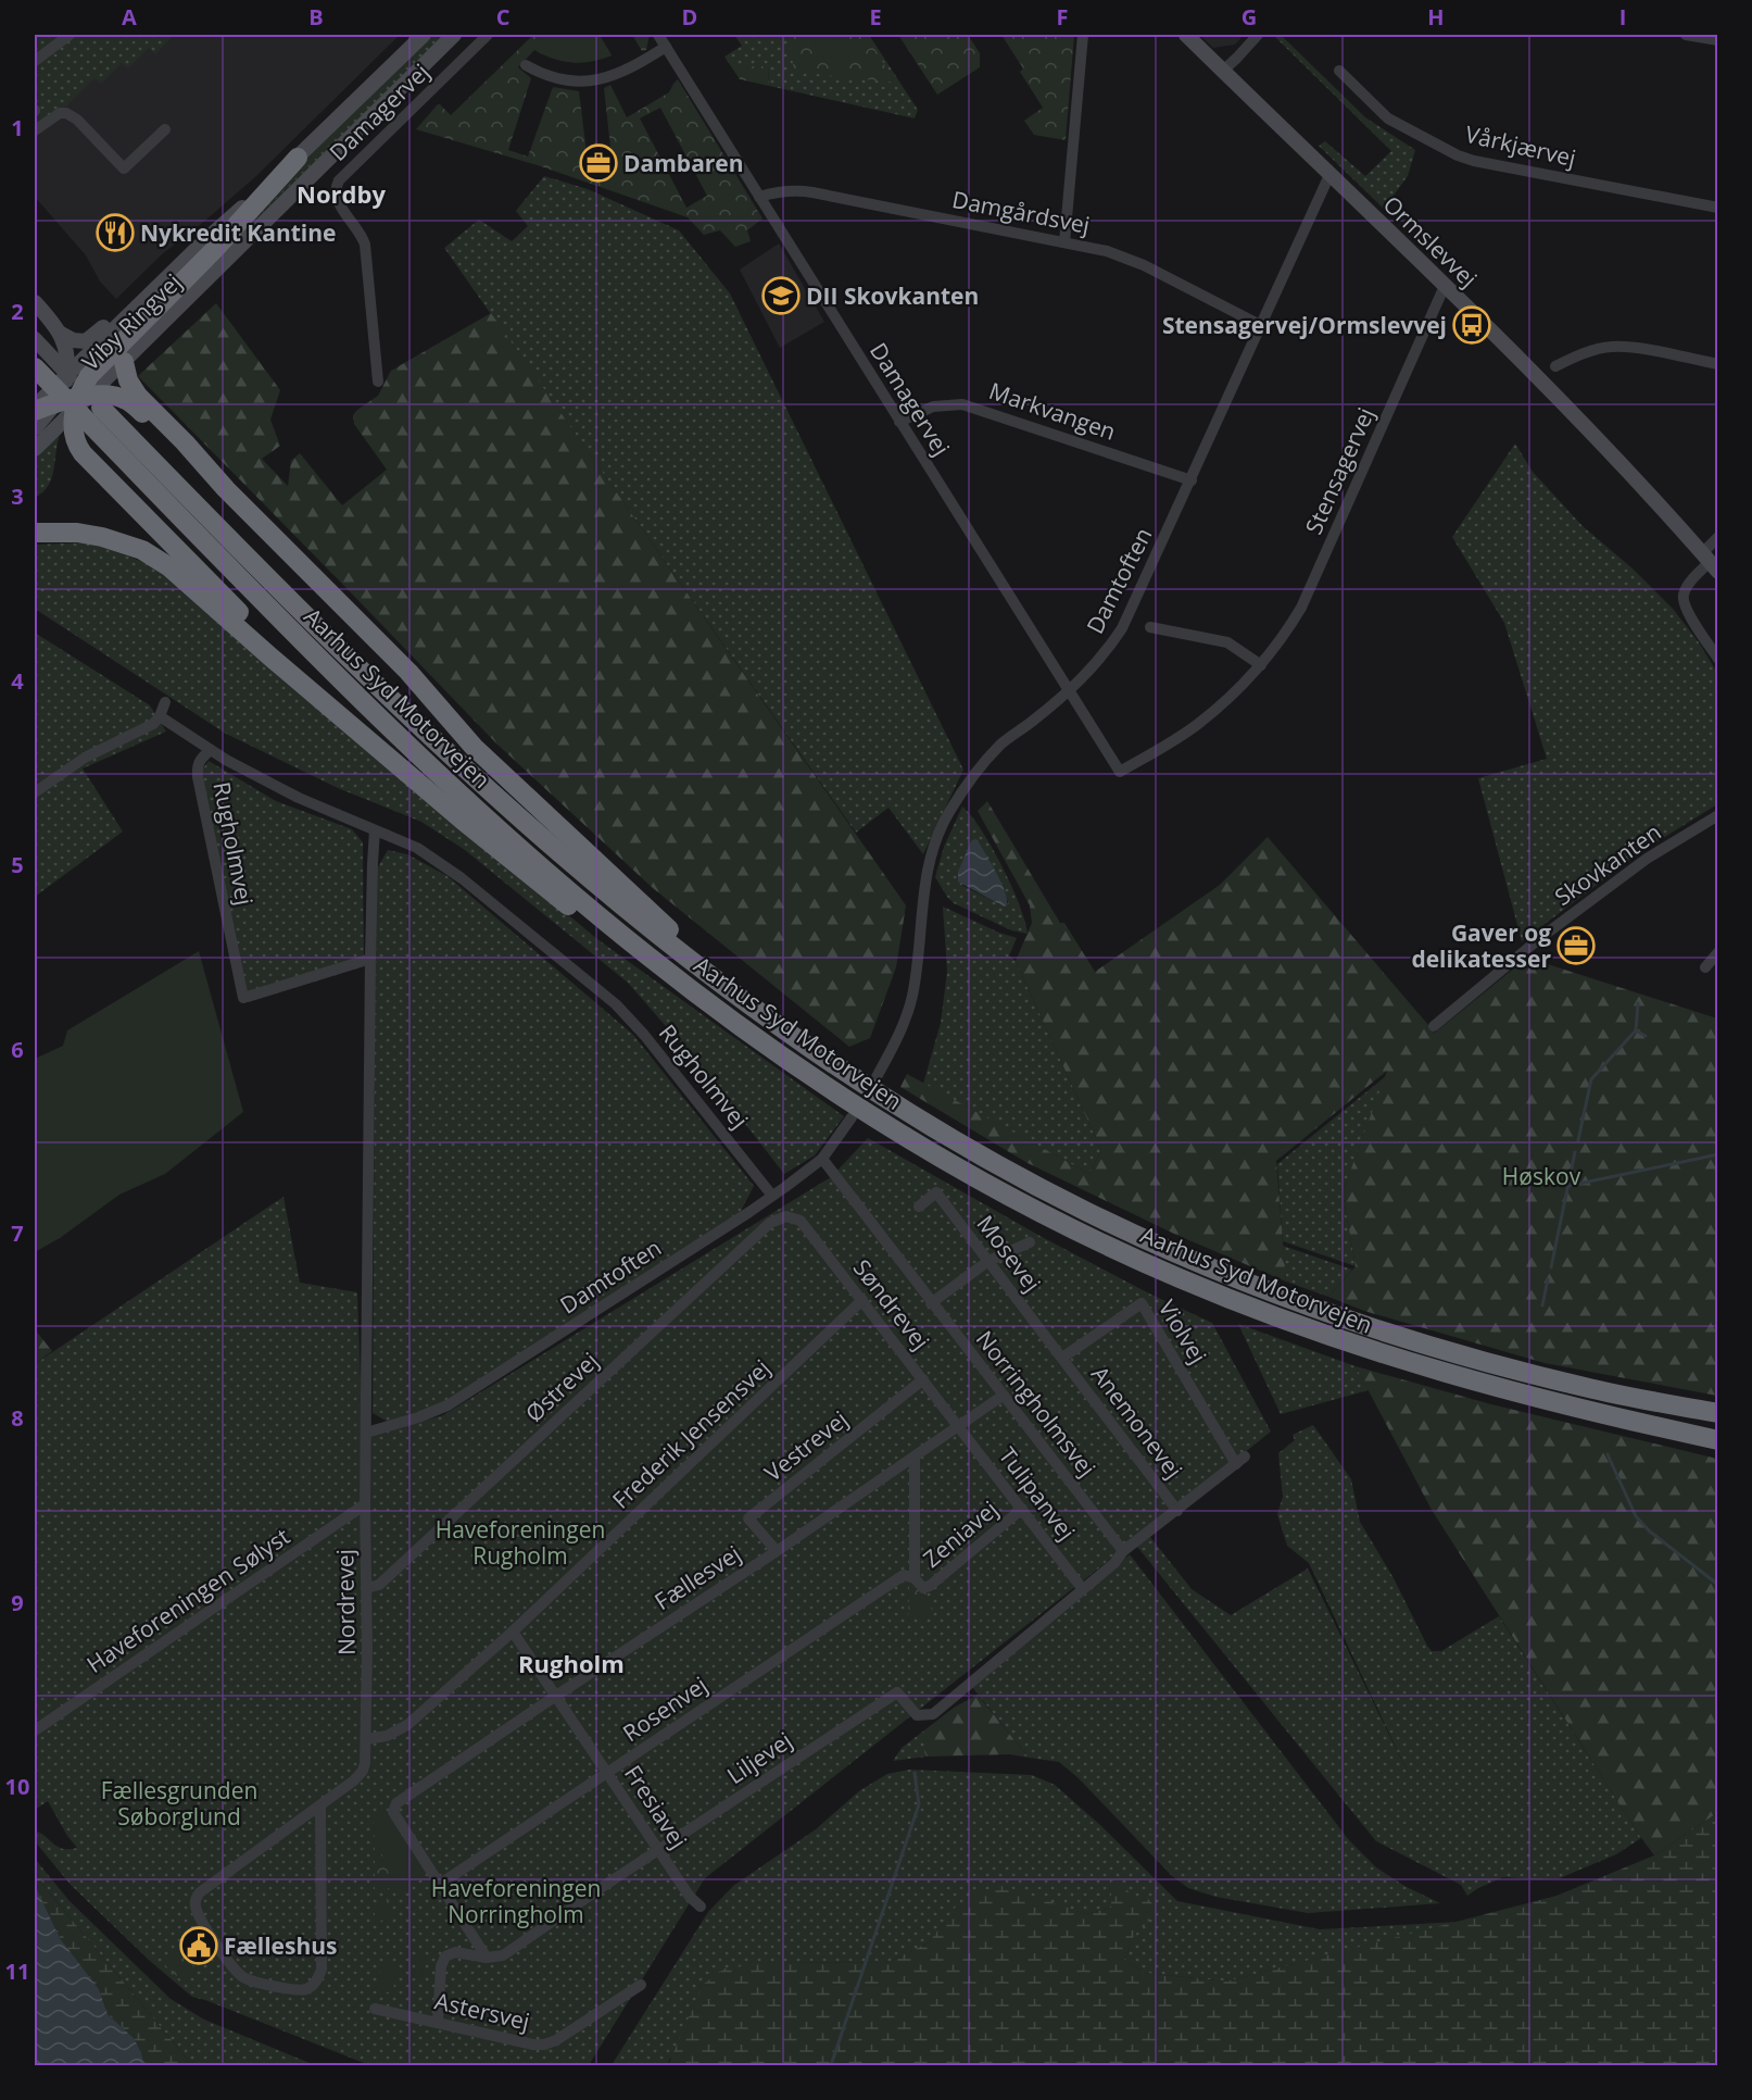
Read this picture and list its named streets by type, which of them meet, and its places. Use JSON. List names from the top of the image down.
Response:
{
  "streets": {
    "highway": ["Aarhus Syd Motorvejen"],
    "main road": ["Ormslevvej", "Viby Ringvej"],
    "street": [
      "Damagervej",
      "Vårkjærvej",
      "Damgårdsvej",
      "Markvangen",
      "Stensagervej",
      "Damtoften",
      "Rugholmvej",
      "Skovkanten",
      "Mosevej",
      "Søndrevej",
      "Violvej",
      "Østrevej",
      "Norringholmsvej",
      "Anemonevej",
      "Frederik Jensensvej",
      "Vestrevej",
      "Tulipanvej",
      "Zeniavej",
      "Fællesvej",
      "Haveforeningen Sølyst",
      "Nordrevej",
      "Rosenvej",
      "Liljevej",
      "Fresiavej",
      "Astersvej"
    ]
  },
  "crossings": [
    ["Damagervej", "Damgårdsvej"],
    ["Damagervej", "Markvangen"],
    ["Damagervej", "Stensagervej"],
    ["Damagervej", "Damtoften"],
    ["Damgårdsvej", "Damtoften"],
    ["Ormslevvej", "Stensagervej"],
    ["Ormslevvej", "Damtoften"],
    ["Viby Ringvej", "Aarhus Syd Motorvejen"],
    ["Markvangen", "Damtoften"],
    ["Damtoften", "Rugholmvej"],
    ["Damtoften", "Norringholmsvej"],
    ["Damtoften", "Nordrevej"],
    ["Mosevej", "Violvej"],
    ["Mosevej", "Anemonevej"],
    ["Søndrevej", "Østrevej"],
    ["Søndrevej", "Frederik Jensensvej"],
    ["Søndrevej", "Vestrevej"],
    ["Søndrevej", "Tulipanvej"],
    ["Søndrevej", "Fællesvej"],
    ["Violvej", "Anemonevej"],
    ["Østrevej", "Nordrevej"],
    ["Norringholmsvej", "Fællesvej"],
    ["Norringholmsvej", "Liljevej"],
    ["Frederik Jensensvej", "Nordrevej"],
    ["Frederik Jensensvej", "Fresiavej"],
    ["Vestrevej", "Fællesvej"],
    ["Tulipanvej", "Zeniavej"],
    ["Tulipanvej", "Fællesvej"],
    ["Tulipanvej", "Liljevej"],
    ["Zeniavej", "Rosenvej"],
    ["Fællesvej", "Rosenvej"],
    ["Fællesvej", "Fresiavej"],
    ["Haveforeningen Sølyst", "Nordrevej"],
    ["Rosenvej", "Fresiavej"],
    ["Liljevej", "Fresiavej"],
    ["Liljevej", "Astersvej"]
  ],
  "districts": ["Nordby", "Rugholm"],
  "parks": [
    "Høskov",
    "Haveforeningen Rugholm",
    "Fællesgrunden Søborglund",
    "Haveforeningen Norringholm"
  ],
  "places": {
    "office": ["Dambaren", "Gaver og delikatesser"],
    "restaurant": ["Nykredit Kantine"],
    "school or university": ["DII Skovkanten"],
    "bus stop": ["Stensagervej/Ormslevvej"],
    "public building": ["Fælleshus"]
  },
  "grid": {
    "columns": [
      "A",
      "B",
      "C",
      "D",
      "E",
      "F",
      "G",
      "H",
      "I"
    ],
    "rows": [
      "1",
      "2",
      "3",
      "4",
      "5",
      "6",
      "7",
      "8",
      "9",
      "10",
      "11"
    ]
  }
}
